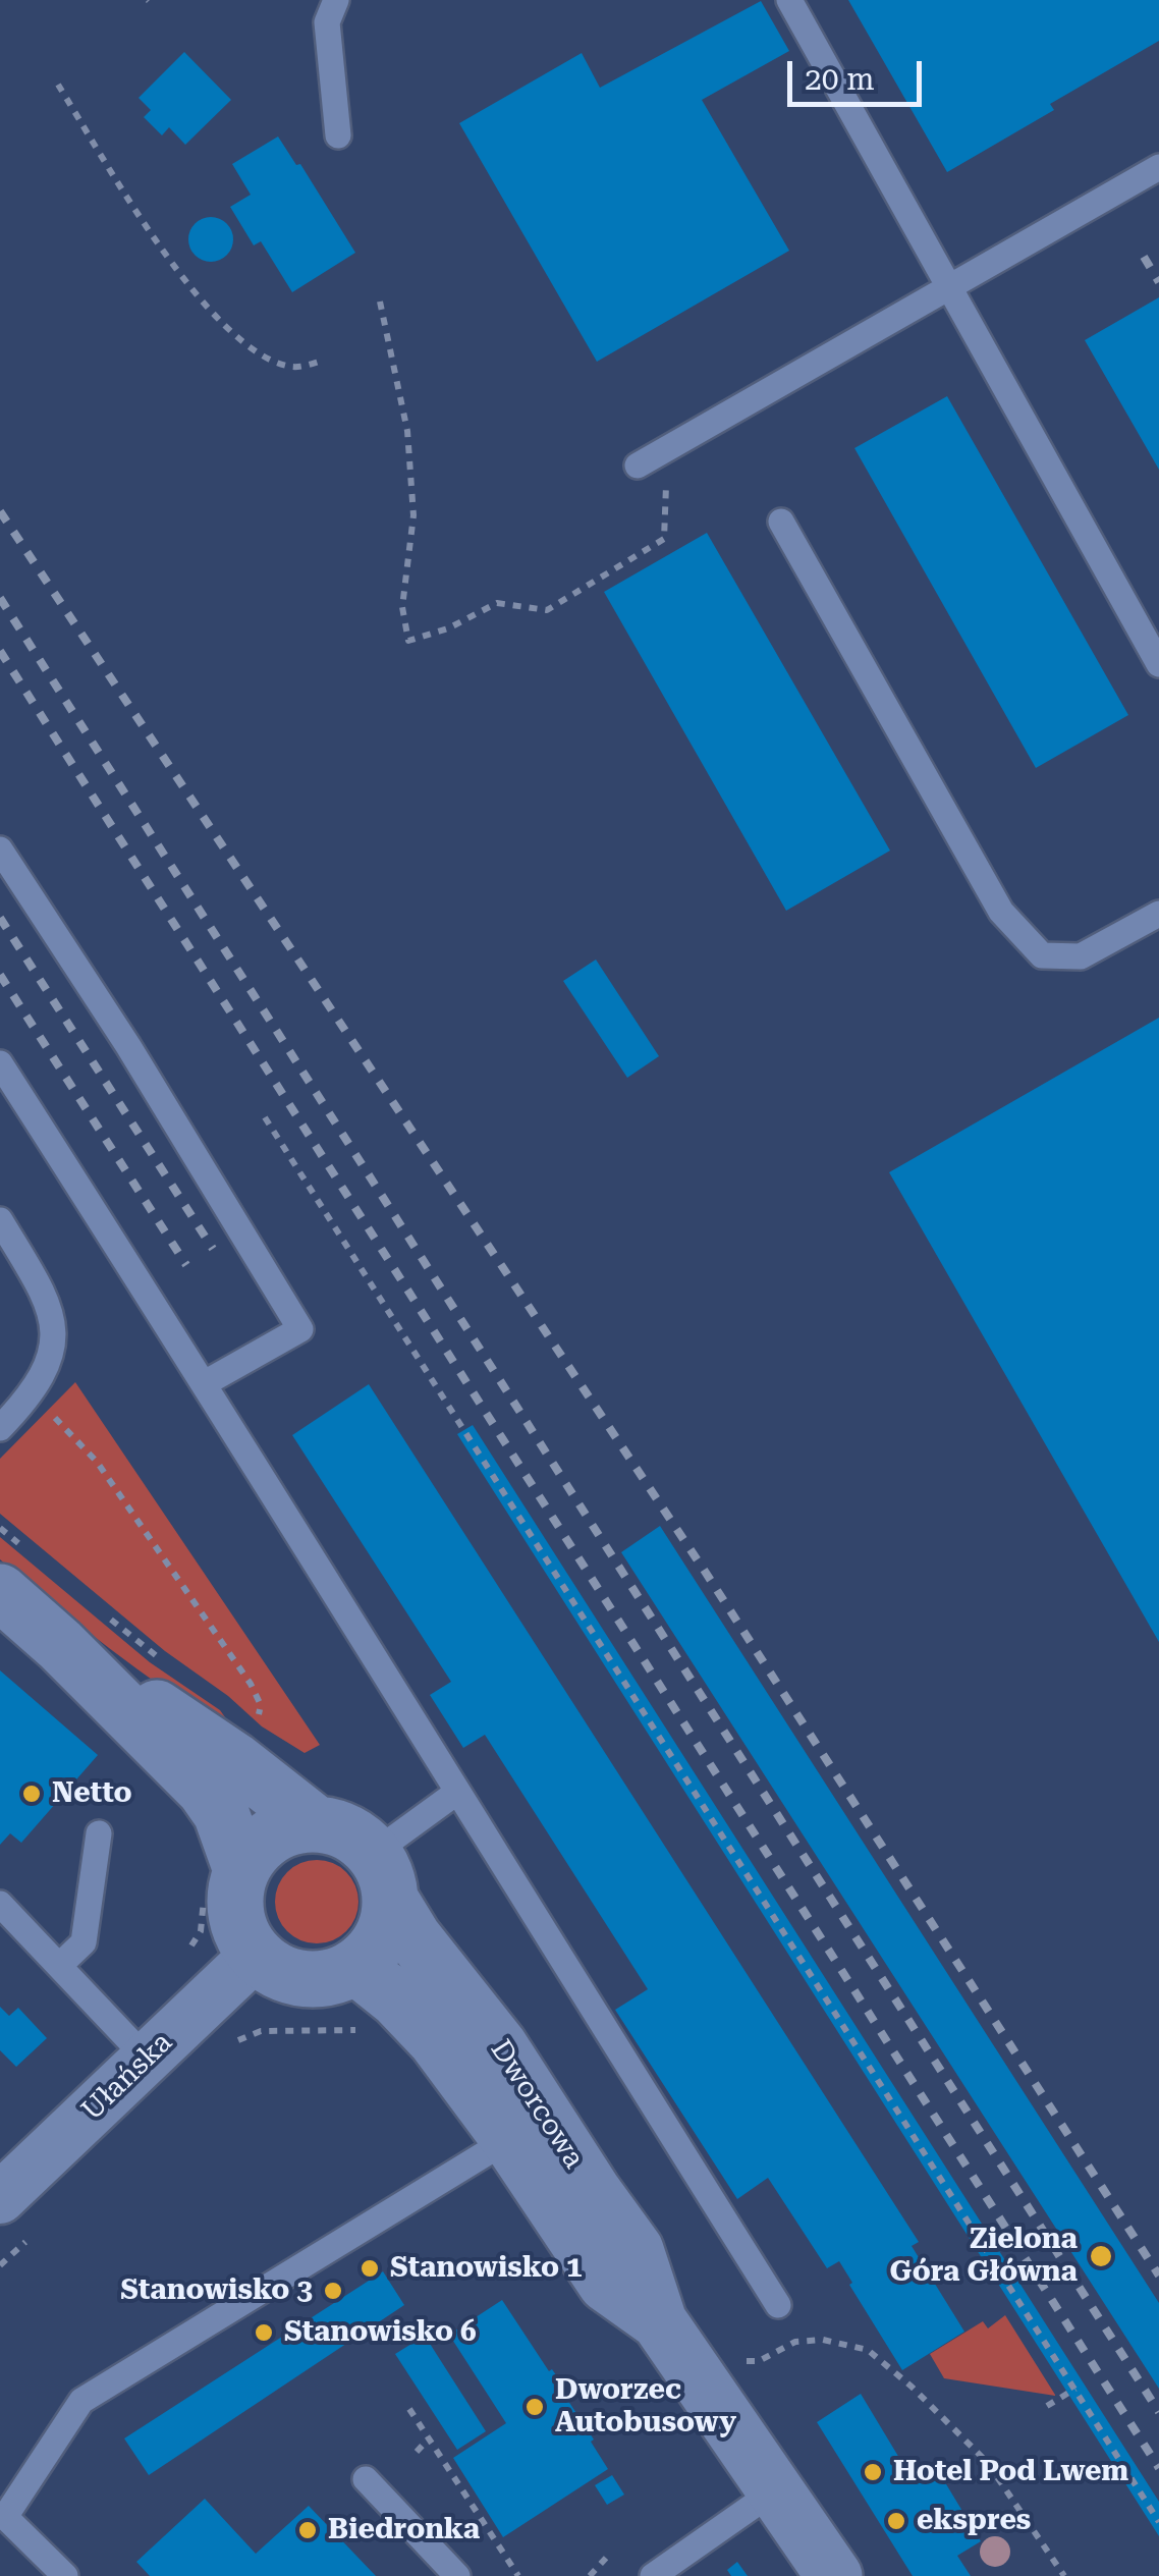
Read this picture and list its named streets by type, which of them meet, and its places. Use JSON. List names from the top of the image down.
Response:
{
  "streets": {
    "street": ["Ułańska", "Dworcowa"]
  },
  "crossings": [
    ["Ułańska", "Dworcowa"]
  ],
  "places": [
    "Netto",
    "Zielona Góra Główna",
    "Stanowisko 1",
    "Stanowisko 3",
    "Stanowisko 6",
    "Dworzec Autobusowy",
    "Hotel Pod Lwem",
    "ekspres",
    "Biedronka"
  ],
  "scale_bar": "20 m"
}
